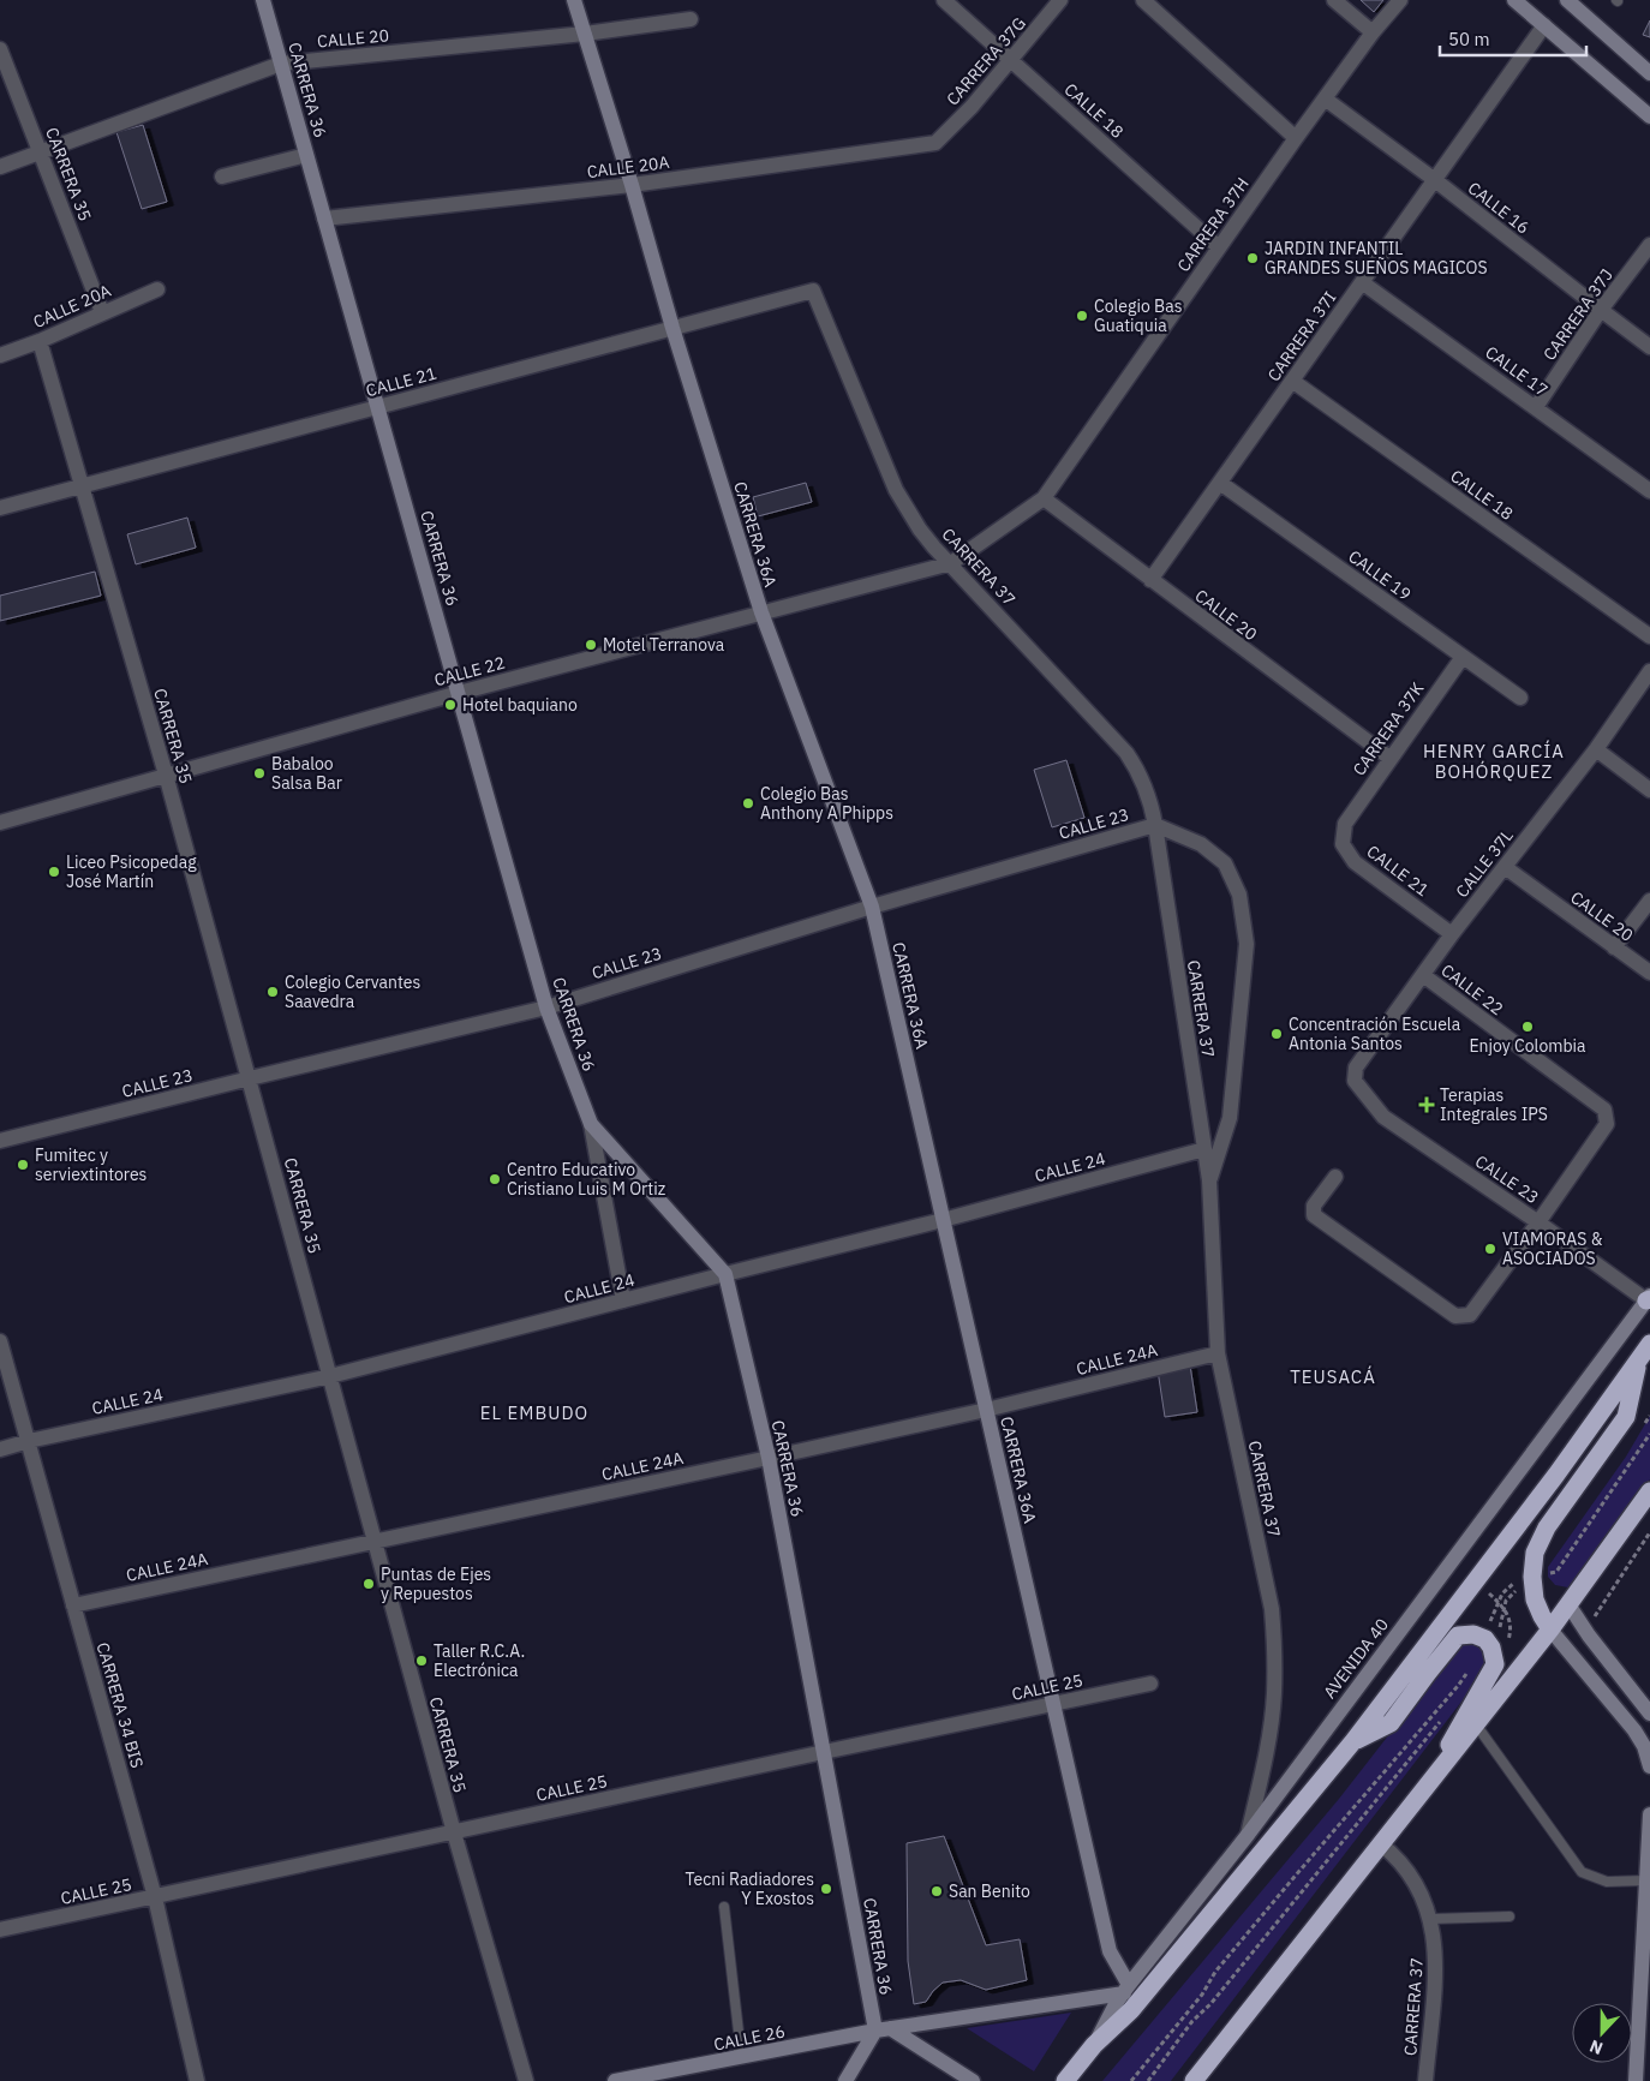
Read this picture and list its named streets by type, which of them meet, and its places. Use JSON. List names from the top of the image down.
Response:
{
  "streets": {
    "highway": ["AVENIDA 40"],
    "street": [
      "CALLE 20",
      "CARRERA 37G",
      "CARRERA 36",
      "CALLE 18",
      "CALLE 20A",
      "CARRERA 35",
      "CALLE 16",
      "CARRERA 37H",
      "CARRERA 37J",
      "CARRERA 37I",
      "CALLE 17",
      "CALLE 21",
      "CARRERA 36A",
      "CARRERA 37",
      "CALLE 19",
      "CALLE 22",
      "CARRERA 37K",
      "CALLE 23",
      "CALLE 37L",
      "CALLE 24",
      "CALLE 24A",
      "CALLE 25",
      "CARRERA 34 BIS",
      "CALLE 26"
    ]
  },
  "crossings": [
    ["CALLE 20", "CARRERA 36"],
    ["CALLE 20", "CARRERA 35"],
    ["CALLE 20", "CARRERA 37H"],
    ["CALLE 20", "CARRERA 37I"],
    ["CALLE 20", "CARRERA 36A"],
    ["CALLE 20", "CARRERA 37K"],
    ["CALLE 20", "CALLE 37L"],
    ["CARRERA 37G", "CALLE 18"],
    ["CARRERA 37G", "CALLE 20A"],
    ["CARRERA 36", "CALLE 20A"],
    ["CARRERA 36", "CALLE 21"],
    ["CARRERA 36", "CALLE 22"],
    ["CARRERA 36", "CALLE 23"],
    ["CARRERA 36", "CALLE 24"],
    ["CARRERA 36", "CALLE 24A"],
    ["CARRERA 36", "CALLE 25"],
    ["CARRERA 36", "CALLE 26"],
    ["CALLE 18", "CARRERA 37H"],
    ["CALLE 18", "CARRERA 37I"],
    ["CALLE 20A", "CARRERA 35"],
    ["CALLE 20A", "CARRERA 36A"],
    ["CARRERA 35", "CALLE 21"],
    ["CARRERA 35", "CALLE 22"],
    ["CARRERA 35", "CALLE 23"],
    ["CARRERA 35", "CALLE 24"],
    ["CARRERA 35", "CALLE 24A"],
    ["CARRERA 35", "CALLE 25"],
    ["CALLE 16", "CARRERA 37H"],
    ["CALLE 16", "CARRERA 37J"],
    ["CALLE 16", "CARRERA 37I"],
    ["CARRERA 37H", "CARRERA 37"],
    ["CARRERA 37H", "CALLE 22"],
    ["CARRERA 37J", "CALLE 17"],
    ["CARRERA 37I", "CALLE 17"],
    ["CARRERA 37I", "CALLE 19"],
    ["CALLE 21", "CARRERA 36A"],
    ["CALLE 21", "CARRERA 37"],
    ["CALLE 21", "CARRERA 37K"],
    ["CALLE 21", "CALLE 37L"],
    ["CARRERA 36A", "CALLE 22"],
    ["CARRERA 36A", "CALLE 23"],
    ["CARRERA 36A", "CALLE 24"],
    ["CARRERA 36A", "CALLE 24A"],
    ["CARRERA 36A", "AVENIDA 40"],
    ["CARRERA 36A", "CALLE 25"],
    ["CARRERA 36A", "CALLE 26"],
    ["CARRERA 37", "CALLE 22"],
    ["CARRERA 37", "CALLE 23"],
    ["CARRERA 37", "CALLE 24"],
    ["CARRERA 37", "CALLE 24A"],
    ["CARRERA 37", "AVENIDA 40"],
    ["CALLE 19", "CARRERA 37K"],
    ["CALLE 22", "CALLE 23"],
    ["CALLE 22", "CALLE 37L"],
    ["CALLE 23", "CALLE 37L"],
    ["CALLE 23", "AVENIDA 40"],
    ["CALLE 24", "CARRERA 34 BIS"],
    ["CALLE 24A", "CARRERA 34 BIS"],
    ["AVENIDA 40", "CALLE 26"],
    ["CALLE 25", "CARRERA 34 BIS"]
  ],
  "districts": ["HENRY GARCÍA BOHÓRQUEZ", "TEUSACÁ", "EL EMBUDO"],
  "places": {
    "other": [
      "JARDIN INFANTIL GRANDES SUEÑOS MAGICOS",
      "Colegio Bas Guatiquia",
      "Motel Terranova",
      "Hotel baquiano",
      "Babaloo Salsa Bar",
      "Colegio Bas Anthony A Phipps",
      "Liceo Psicopedag José Martín",
      "Colegio Cervantes Saavedra",
      "Enjoy Colombia",
      "Concentración Escuela Antonia Santos",
      "Fumitec y serviextintores",
      "Centro Educativo Cristiano Luis M Ortiz",
      "VIAMORAS & ASOCIADOS",
      "Puntas de Ejes y Repuestos",
      "Taller R.C.A. Electrónica",
      "Tecni Radiadores Y Exostos",
      "San Benito"
    ],
    "health": ["Terapias Integrales IPS"]
  },
  "scale_bar": "50 m",
  "north": "bottom"
}
